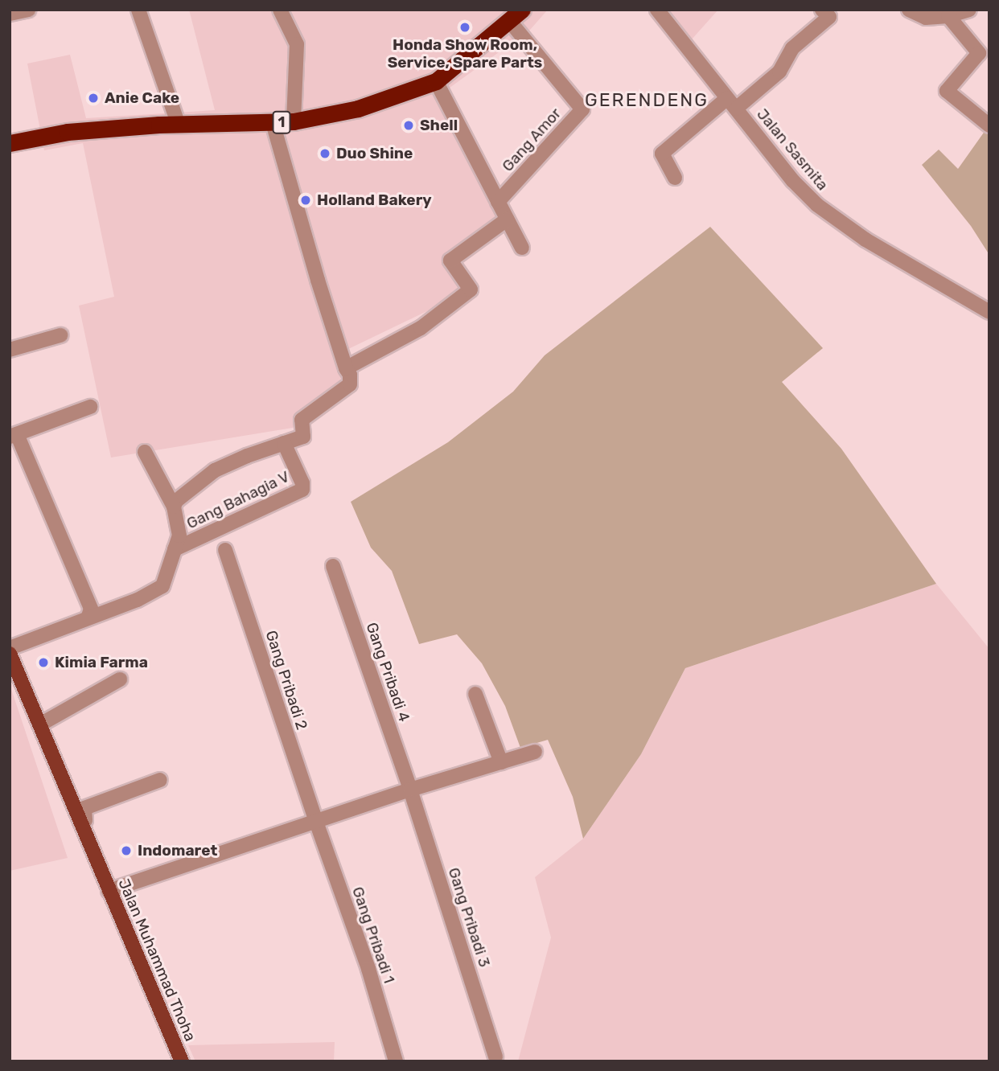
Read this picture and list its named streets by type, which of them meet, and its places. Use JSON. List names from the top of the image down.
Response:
{
  "streets": {
    "highway": ["1"],
    "main road": ["Jalan Muhammad Thoha"],
    "street": [
      "Gang Amor",
      "Jalan Sasmita",
      "Gang Bahagia V",
      "Gang Pribadi 4",
      "Gang Pribadi 2",
      "Gang Pribadi 3",
      "Gang Pribadi 1"
    ]
  },
  "crossings": [
    ["1", "Gang Amor"],
    ["Gang Pribadi 4", "Gang Pribadi 3"],
    ["Gang Pribadi 2", "Gang Pribadi 1"]
  ],
  "districts": ["GERENDENG"],
  "places": [
    "Honda Show Room, Service, Spare Parts",
    "Anie Cake",
    "Shell",
    "Duo Shine",
    "Holland Bakery",
    "Kimia Farma",
    "Indomaret"
  ]
}
